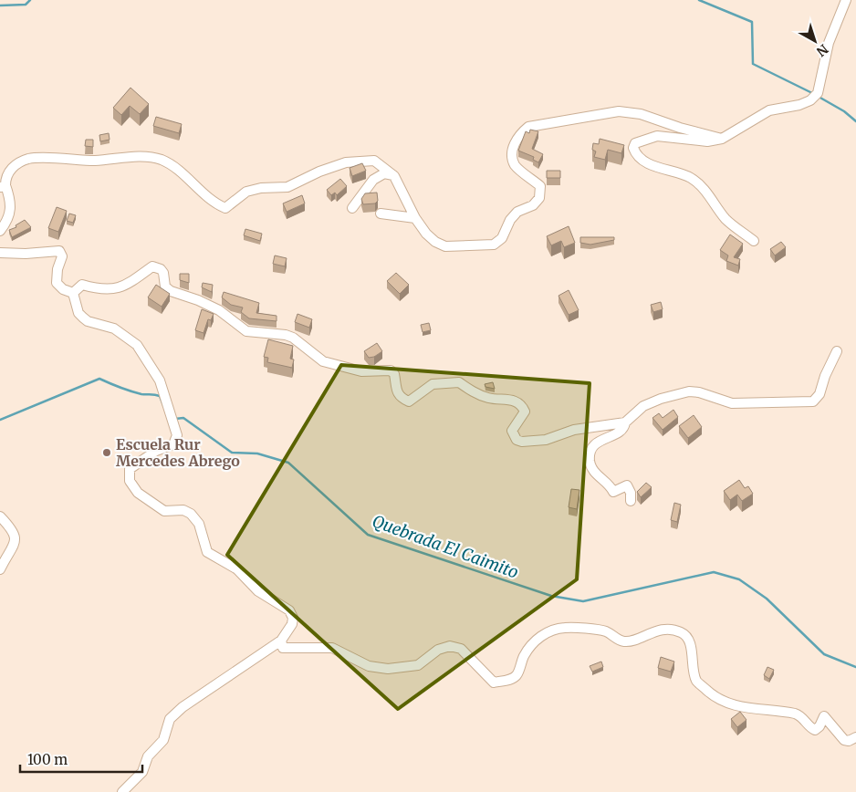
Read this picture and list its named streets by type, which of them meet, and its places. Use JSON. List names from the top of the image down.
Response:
{
  "water": ["Quebrada El Caimito"],
  "places": ["Escuela Rur Mercedes Abrego"],
  "scale_bar": "100 m",
  "north": "bottom right"
}
